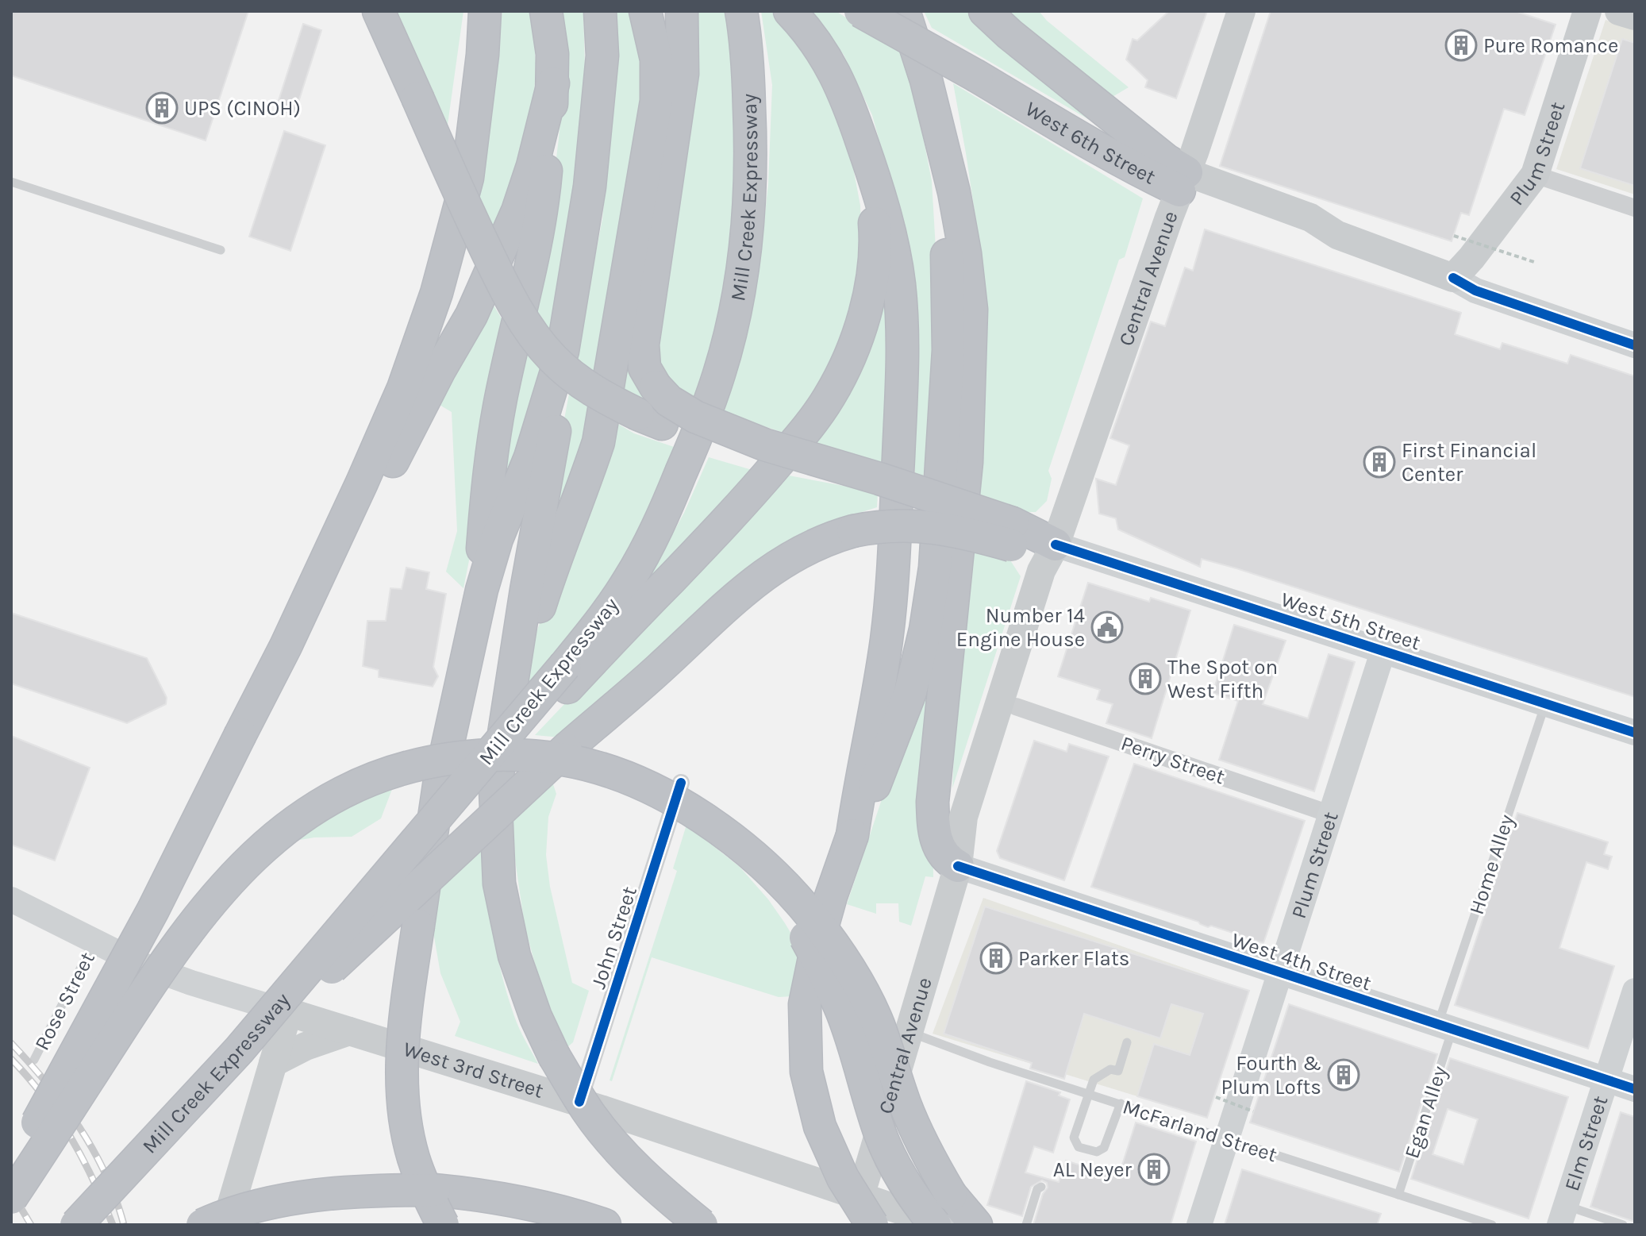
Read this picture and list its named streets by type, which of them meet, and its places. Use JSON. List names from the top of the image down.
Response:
{
  "streets": {
    "highway": ["West 6th Street", "Mill Creek Expressway"],
    "main road": ["Plum Street", "Central Avenue", "West 3rd Street"],
    "street": [
      "West 5th Street",
      "Perry Street",
      "John Street",
      "West 4th Street",
      "Elm Street"
    ],
    "lane": [
      "Home Alley",
      "Rose Street",
      "Egan Alley",
      "McFarland Street"
    ]
  },
  "crossings": [
    ["West 6th Street", "Plum Street"],
    ["West 6th Street", "Central Avenue"],
    ["Plum Street", "West 5th Street"],
    ["Plum Street", "Perry Street"],
    ["Plum Street", "West 4th Street"],
    ["Plum Street", "McFarland Street"],
    ["Central Avenue", "West 5th Street"],
    ["Central Avenue", "Perry Street"],
    ["Central Avenue", "West 4th Street"],
    ["Central Avenue", "West 3rd Street"],
    ["Central Avenue", "McFarland Street"],
    ["West 5th Street", "Home Alley"],
    ["Home Alley", "West 4th Street"],
    ["Home Alley", "Egan Alley"],
    ["John Street", "West 3rd Street"],
    ["West 4th Street", "Egan Alley"],
    ["West 4th Street", "Elm Street"],
    ["Rose Street", "West 3rd Street"],
    ["Egan Alley", "McFarland Street"]
  ],
  "places": {
    "building": [
      "Pure Romance",
      "UPS (CINOH)",
      "First Financial Center",
      "The Spot on West Fifth",
      "Parker Flats",
      "Fourth & Plum Lofts",
      "AL Neyer"
    ],
    "public building": ["Number 14 Engine House"]
  }
}
